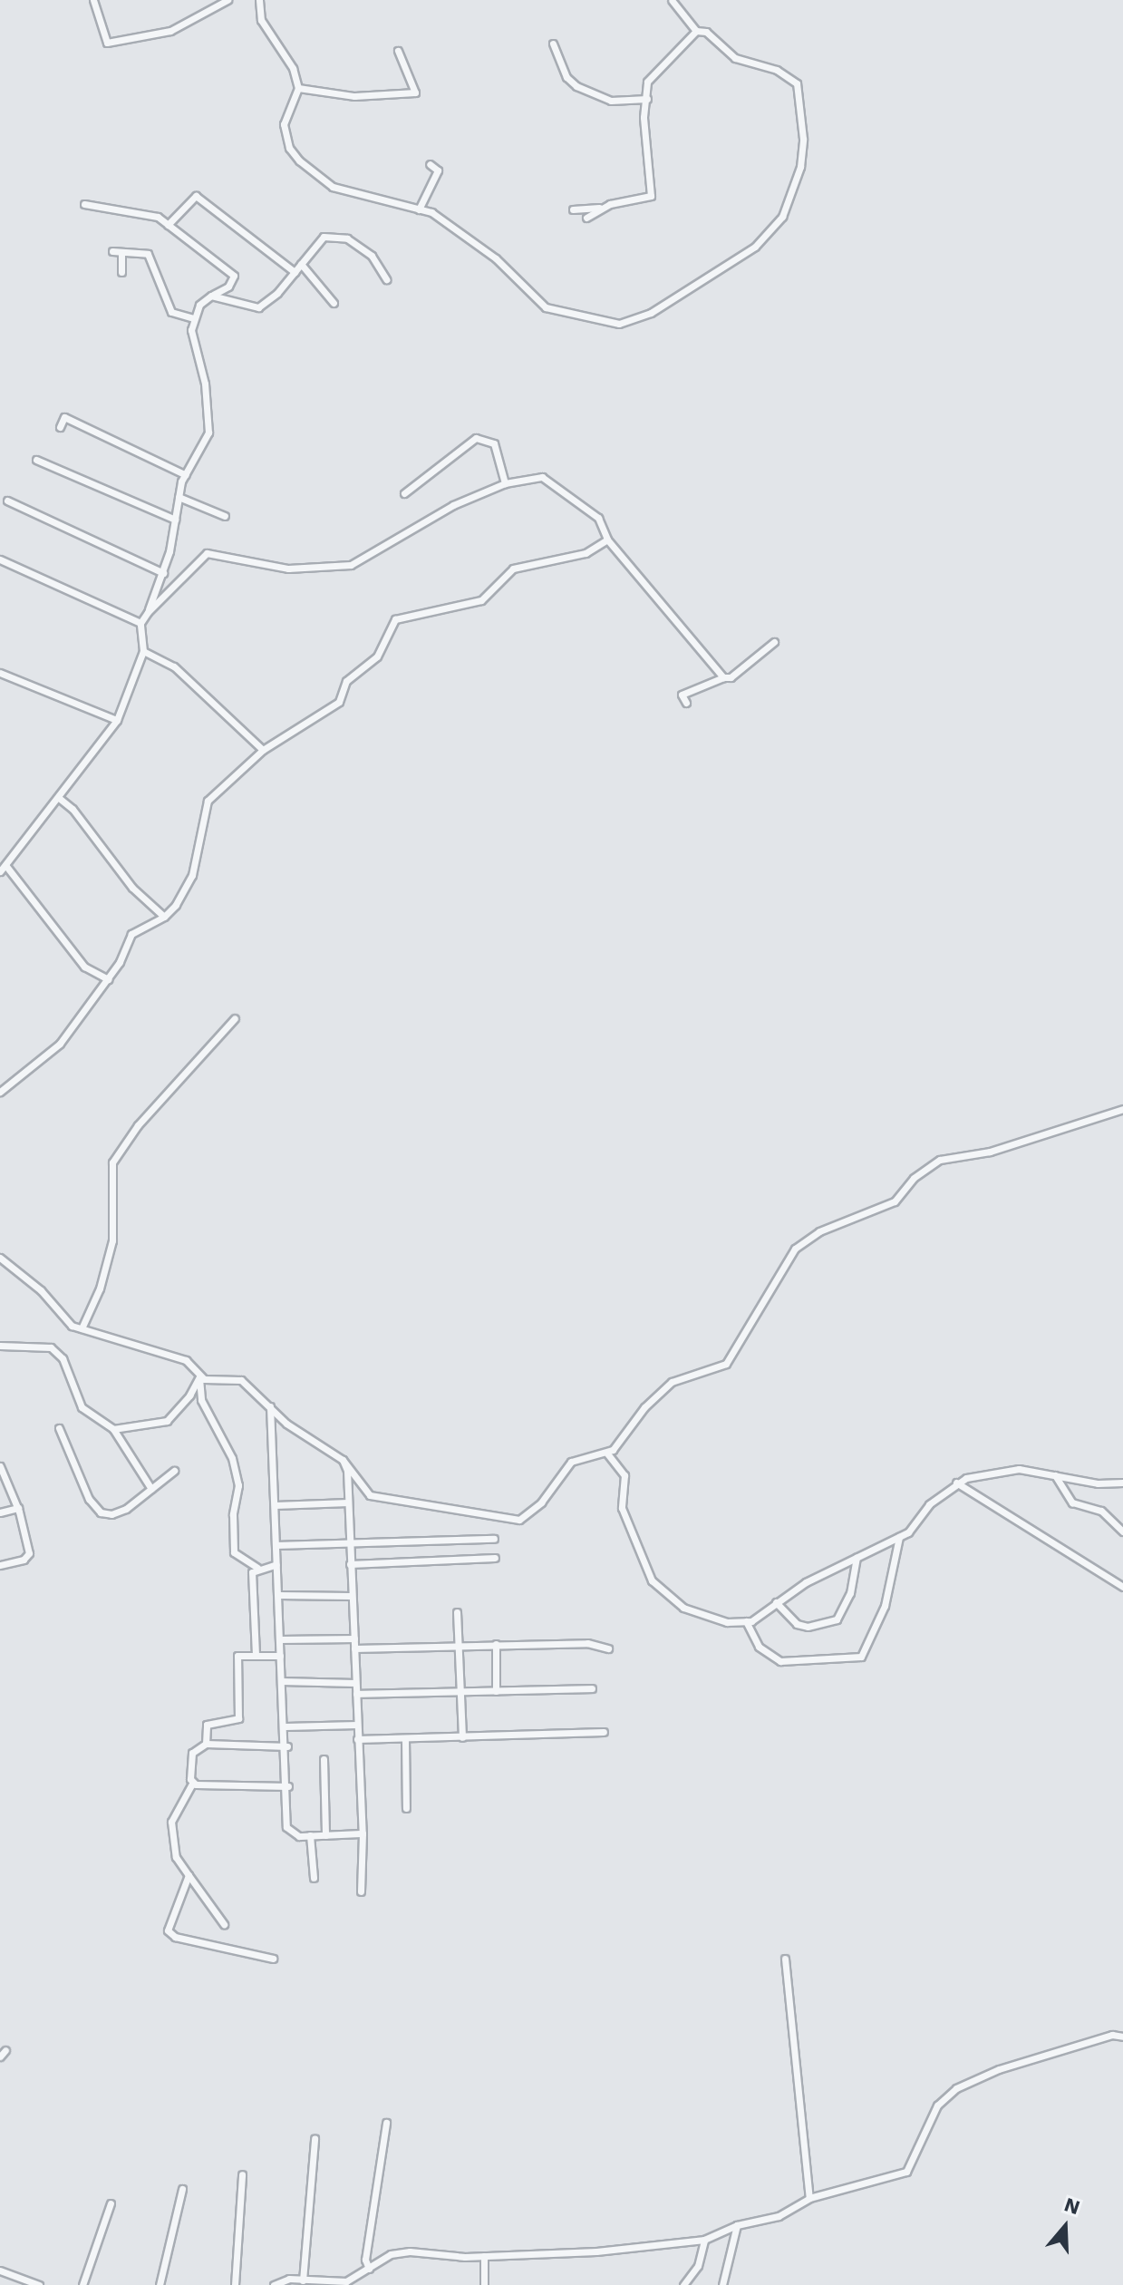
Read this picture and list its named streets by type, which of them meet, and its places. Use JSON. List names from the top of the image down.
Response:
{
  "north": "top"
}
